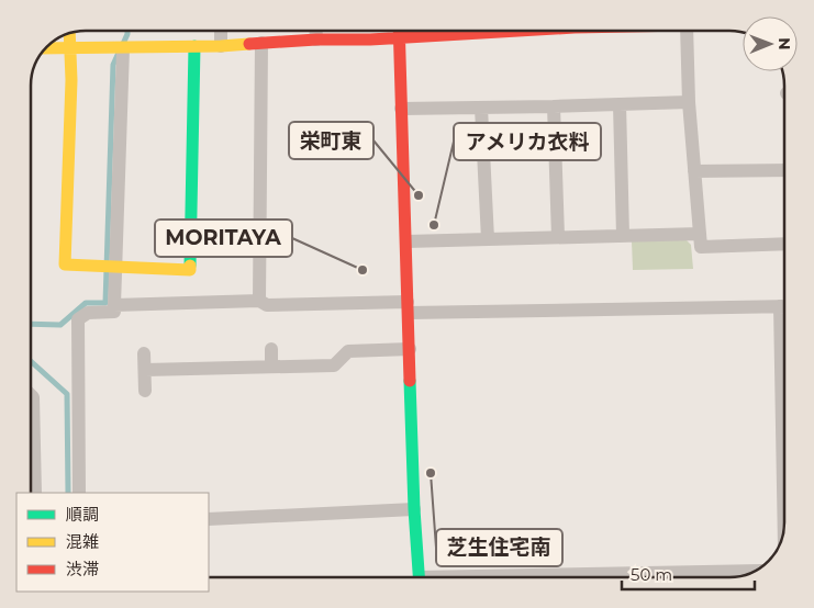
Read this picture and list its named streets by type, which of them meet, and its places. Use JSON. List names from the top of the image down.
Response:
{
  "places": [
    "栄町東",
    "アメリカ衣料",
    "MORITAYA",
    "芝生住宅南"
  ],
  "legend": ["順調", "混雑", "渋滞"],
  "scale_bar": "50 m",
  "north": "right"
}
